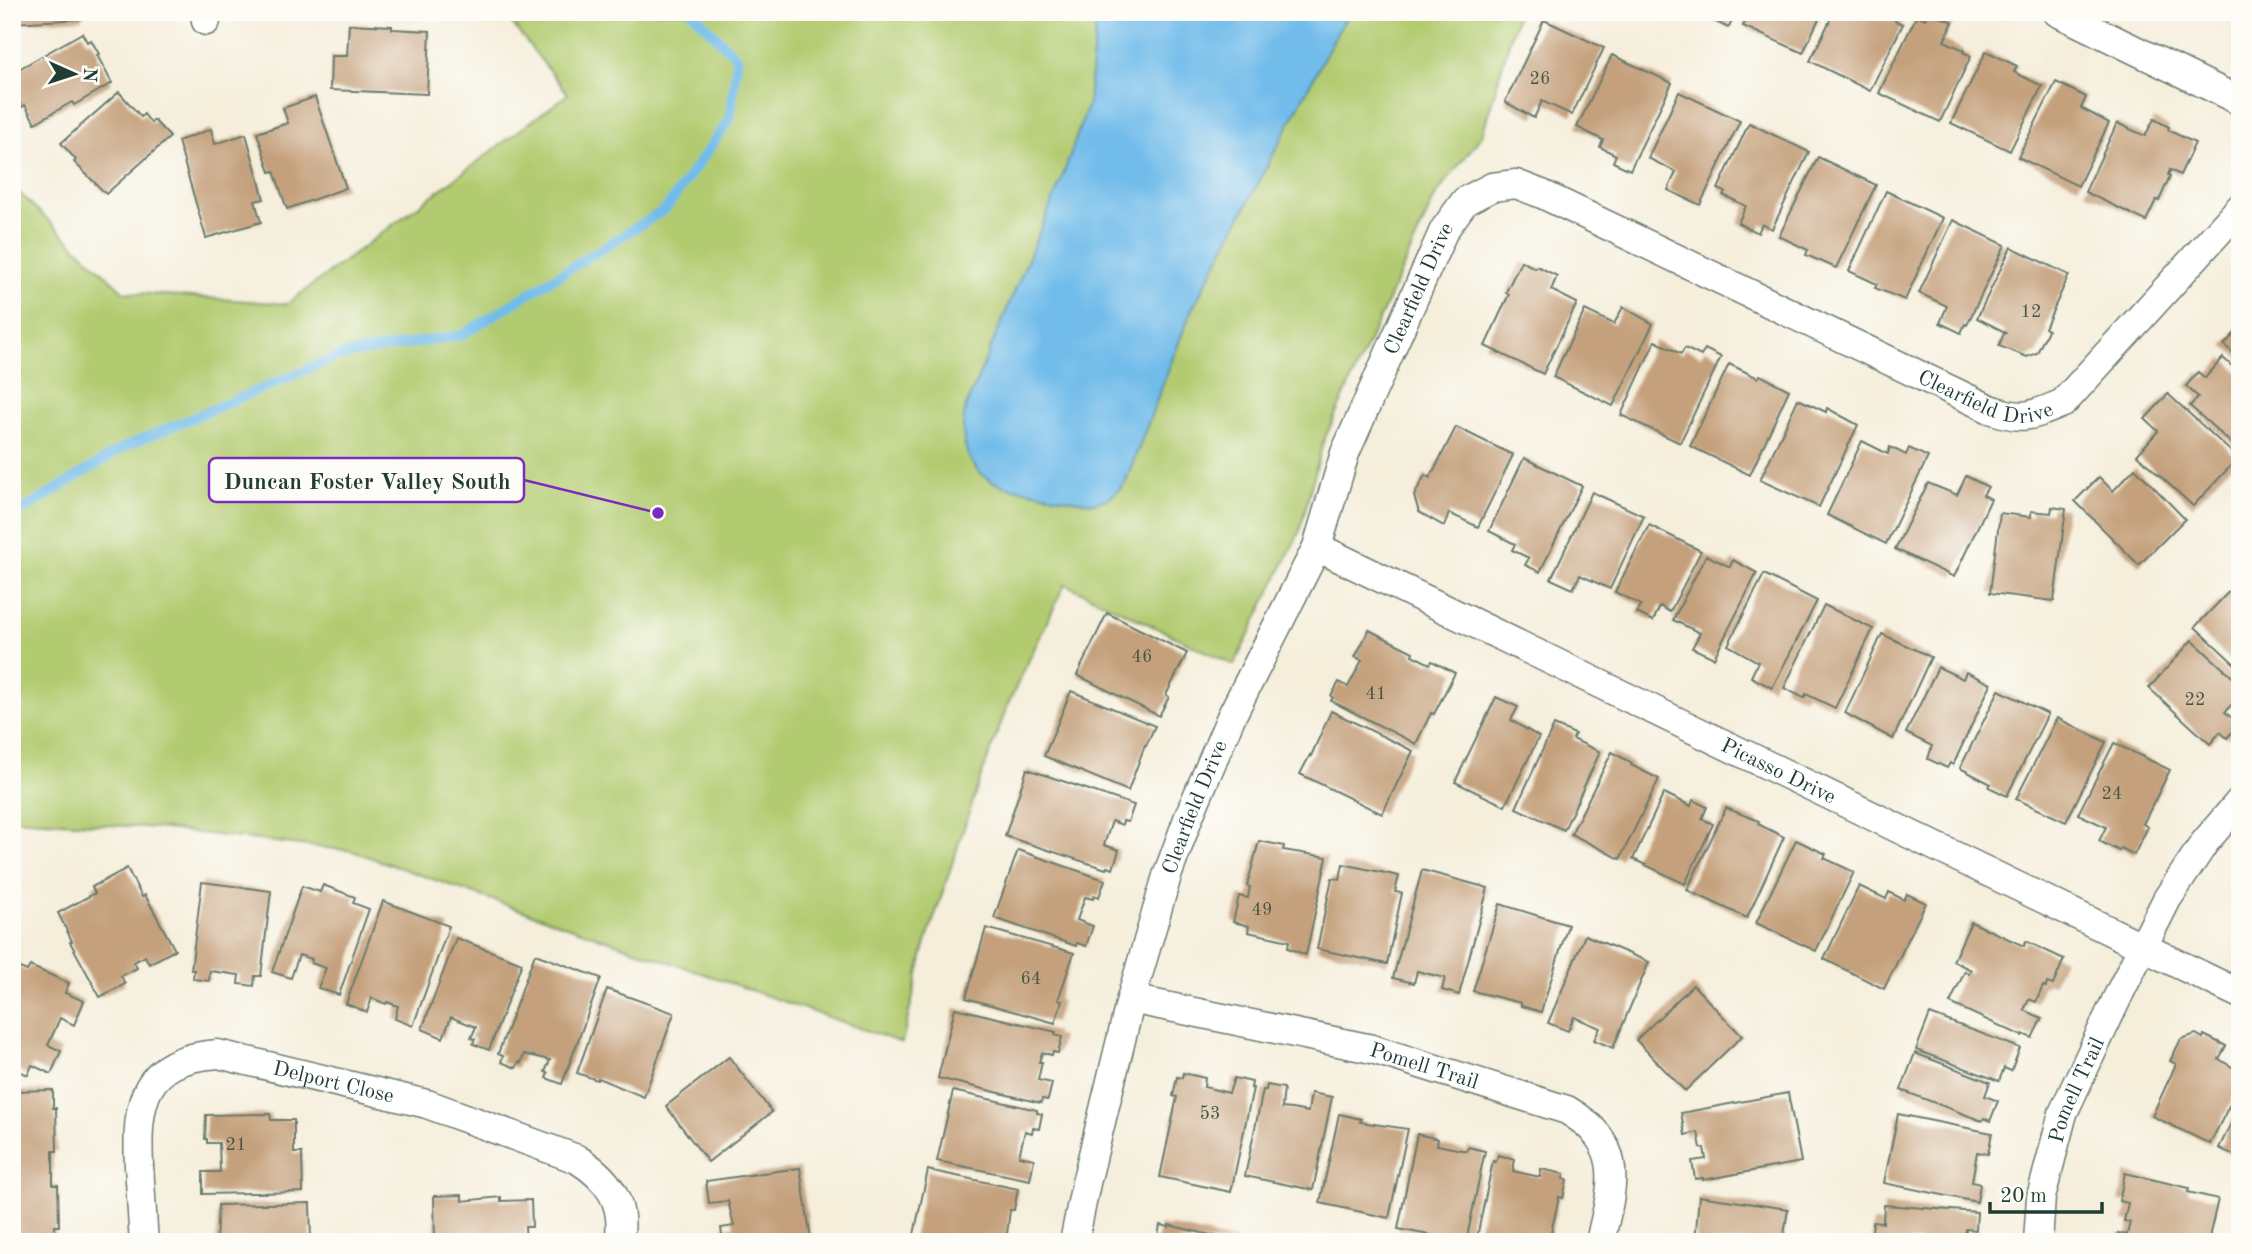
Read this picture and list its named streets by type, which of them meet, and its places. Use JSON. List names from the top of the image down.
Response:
{
  "streets": {
    "street": [
      "Clearfield Drive",
      "Picasso Drive",
      "Pomell Trail",
      "Delport Close"
    ]
  },
  "crossings": [
    ["Clearfield Drive", "Picasso Drive"],
    ["Clearfield Drive", "Pomell Trail"],
    ["Picasso Drive", "Pomell Trail"]
  ],
  "places": ["Duncan Foster Valley South"],
  "house_numbers": [
    "26",
    "12",
    "46",
    "41",
    "22",
    "24",
    "49",
    "64",
    "53",
    "21"
  ],
  "scale_bar": "20 m",
  "north": "right"
}
